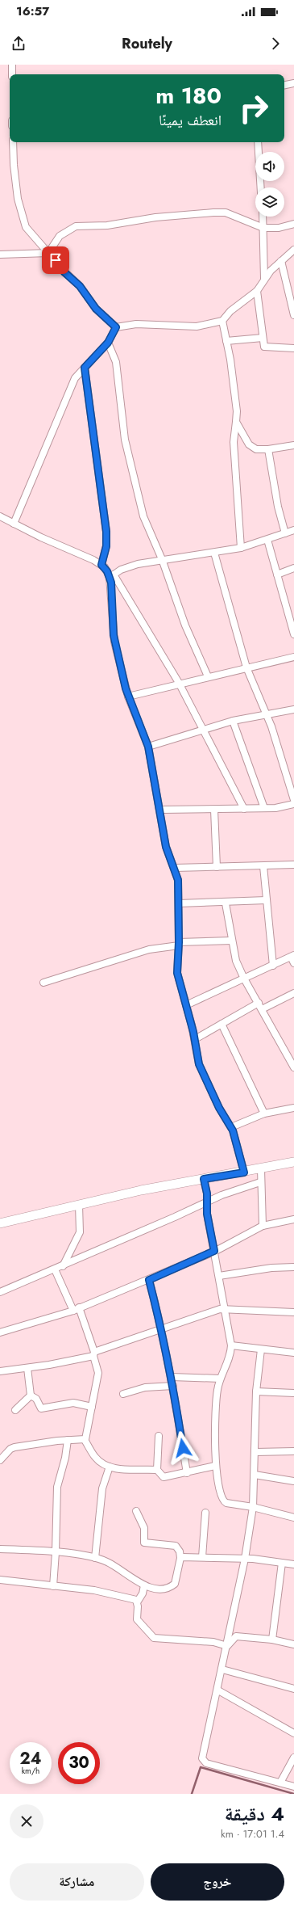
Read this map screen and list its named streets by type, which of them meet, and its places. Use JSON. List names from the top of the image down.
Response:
{
  "page": {
    "status": "16:57",
    "header": "Routely",
    "turn": ["180 m", "انعطف يمينًا"],
    "speed": "24 km/h",
    "limit": "30",
    "heading": ["4 دقيقة", "1.4 km · 17:01"],
    "buttons": ["خروج", "مشاركة"]
  }
}
